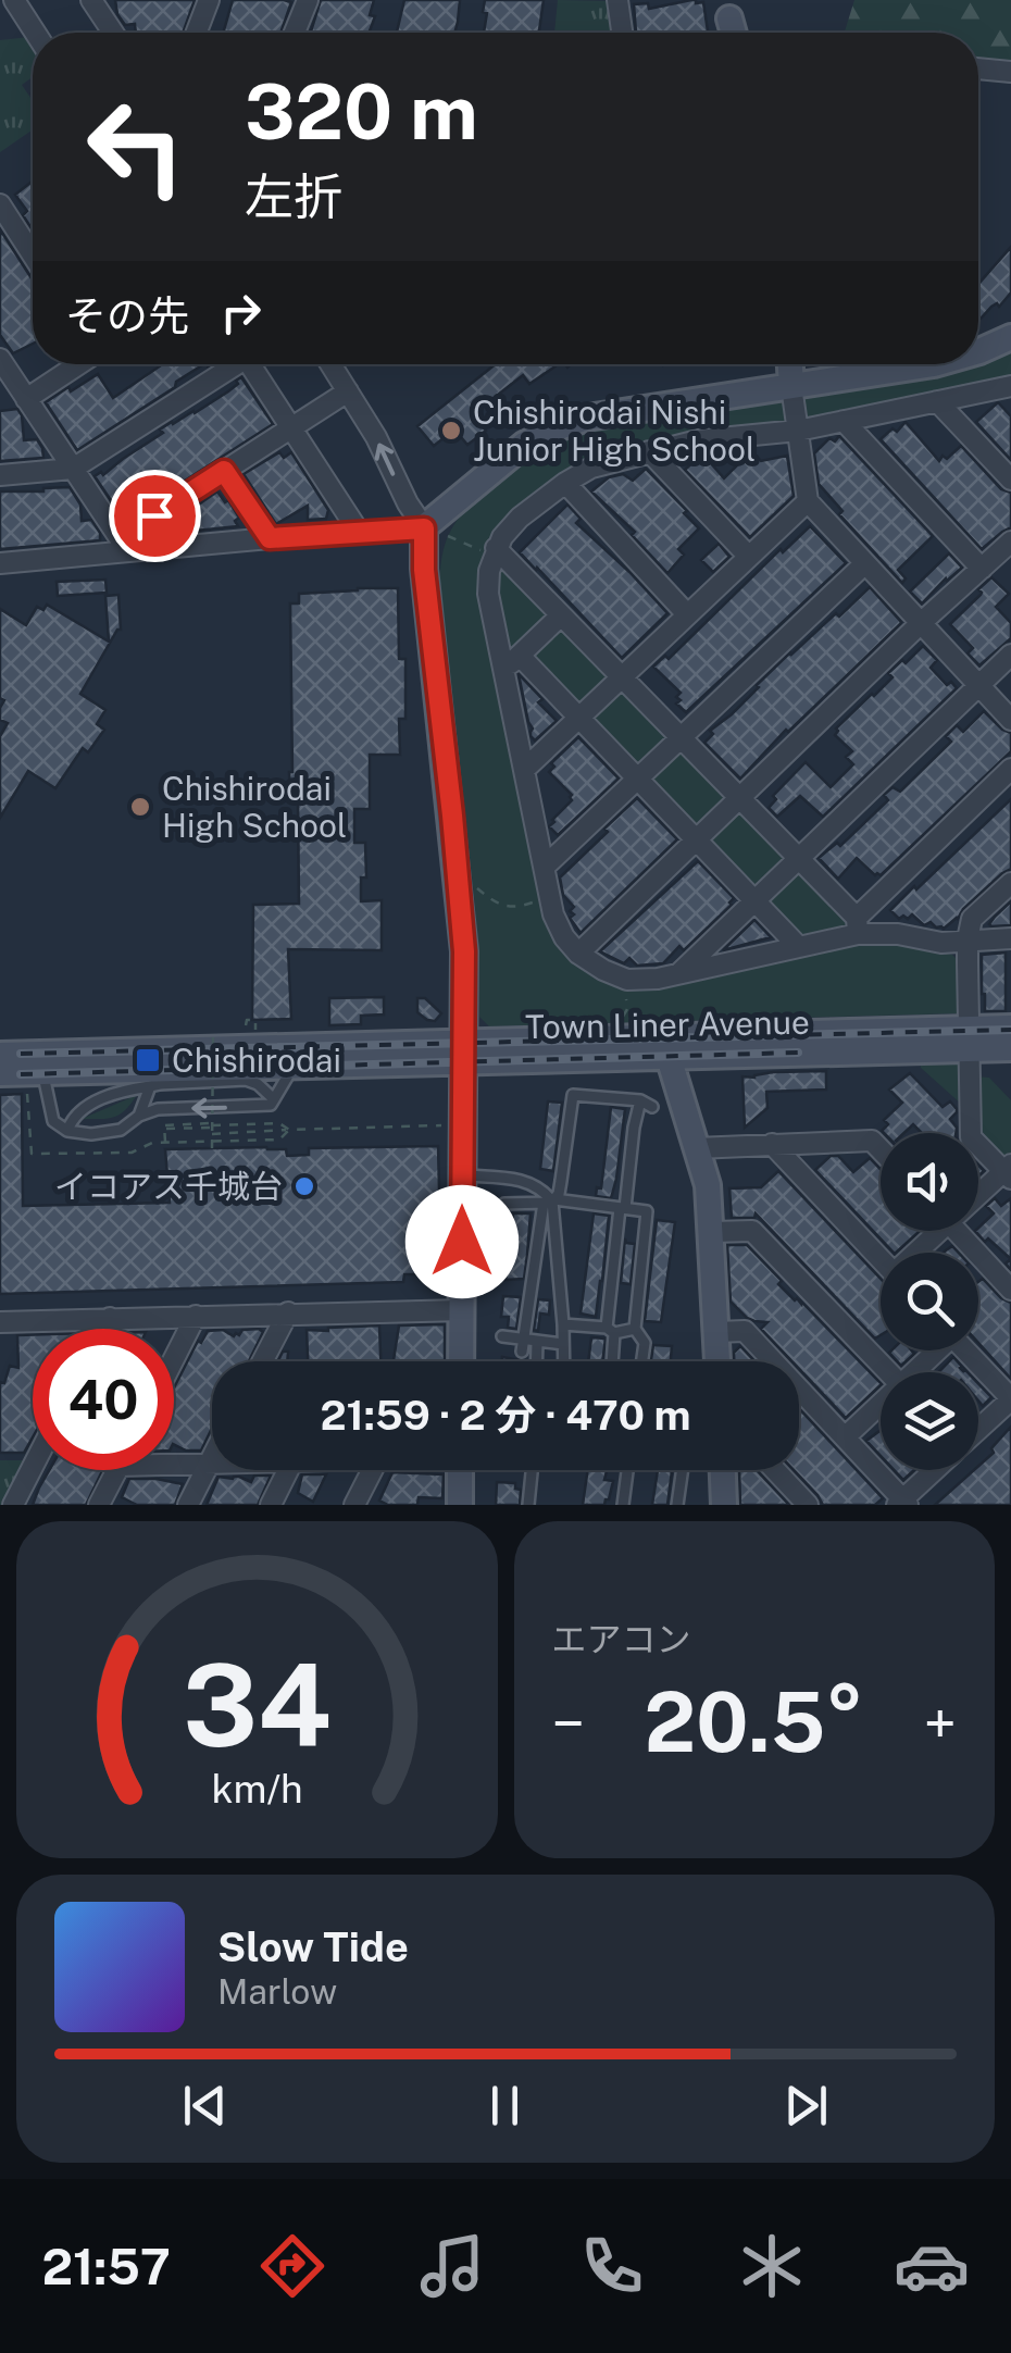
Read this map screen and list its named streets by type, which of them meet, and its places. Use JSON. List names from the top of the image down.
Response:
{
  "streets": {
    "street": ["Town Liner Avenue"]
  },
  "places": {
    "other": ["Chishirodai Nishi Junior High School", "Chishirodai High School", "イコアス千城台"],
    "transit": ["Chishirodai"]
  },
  "page": {
    "turn": ["320 m", "左折"],
    "then": "その先",
    "limit": "40",
    "trip": "21:59 · 2 分 · 470 m",
    "tile": "エアコン",
    "heat": ["−", "20.5°", "+"],
    "song": ["Slow Tide", "Marlow"],
    "tabs": "21:57",
    "gauge": ["34", "km/h"]
  }
}
